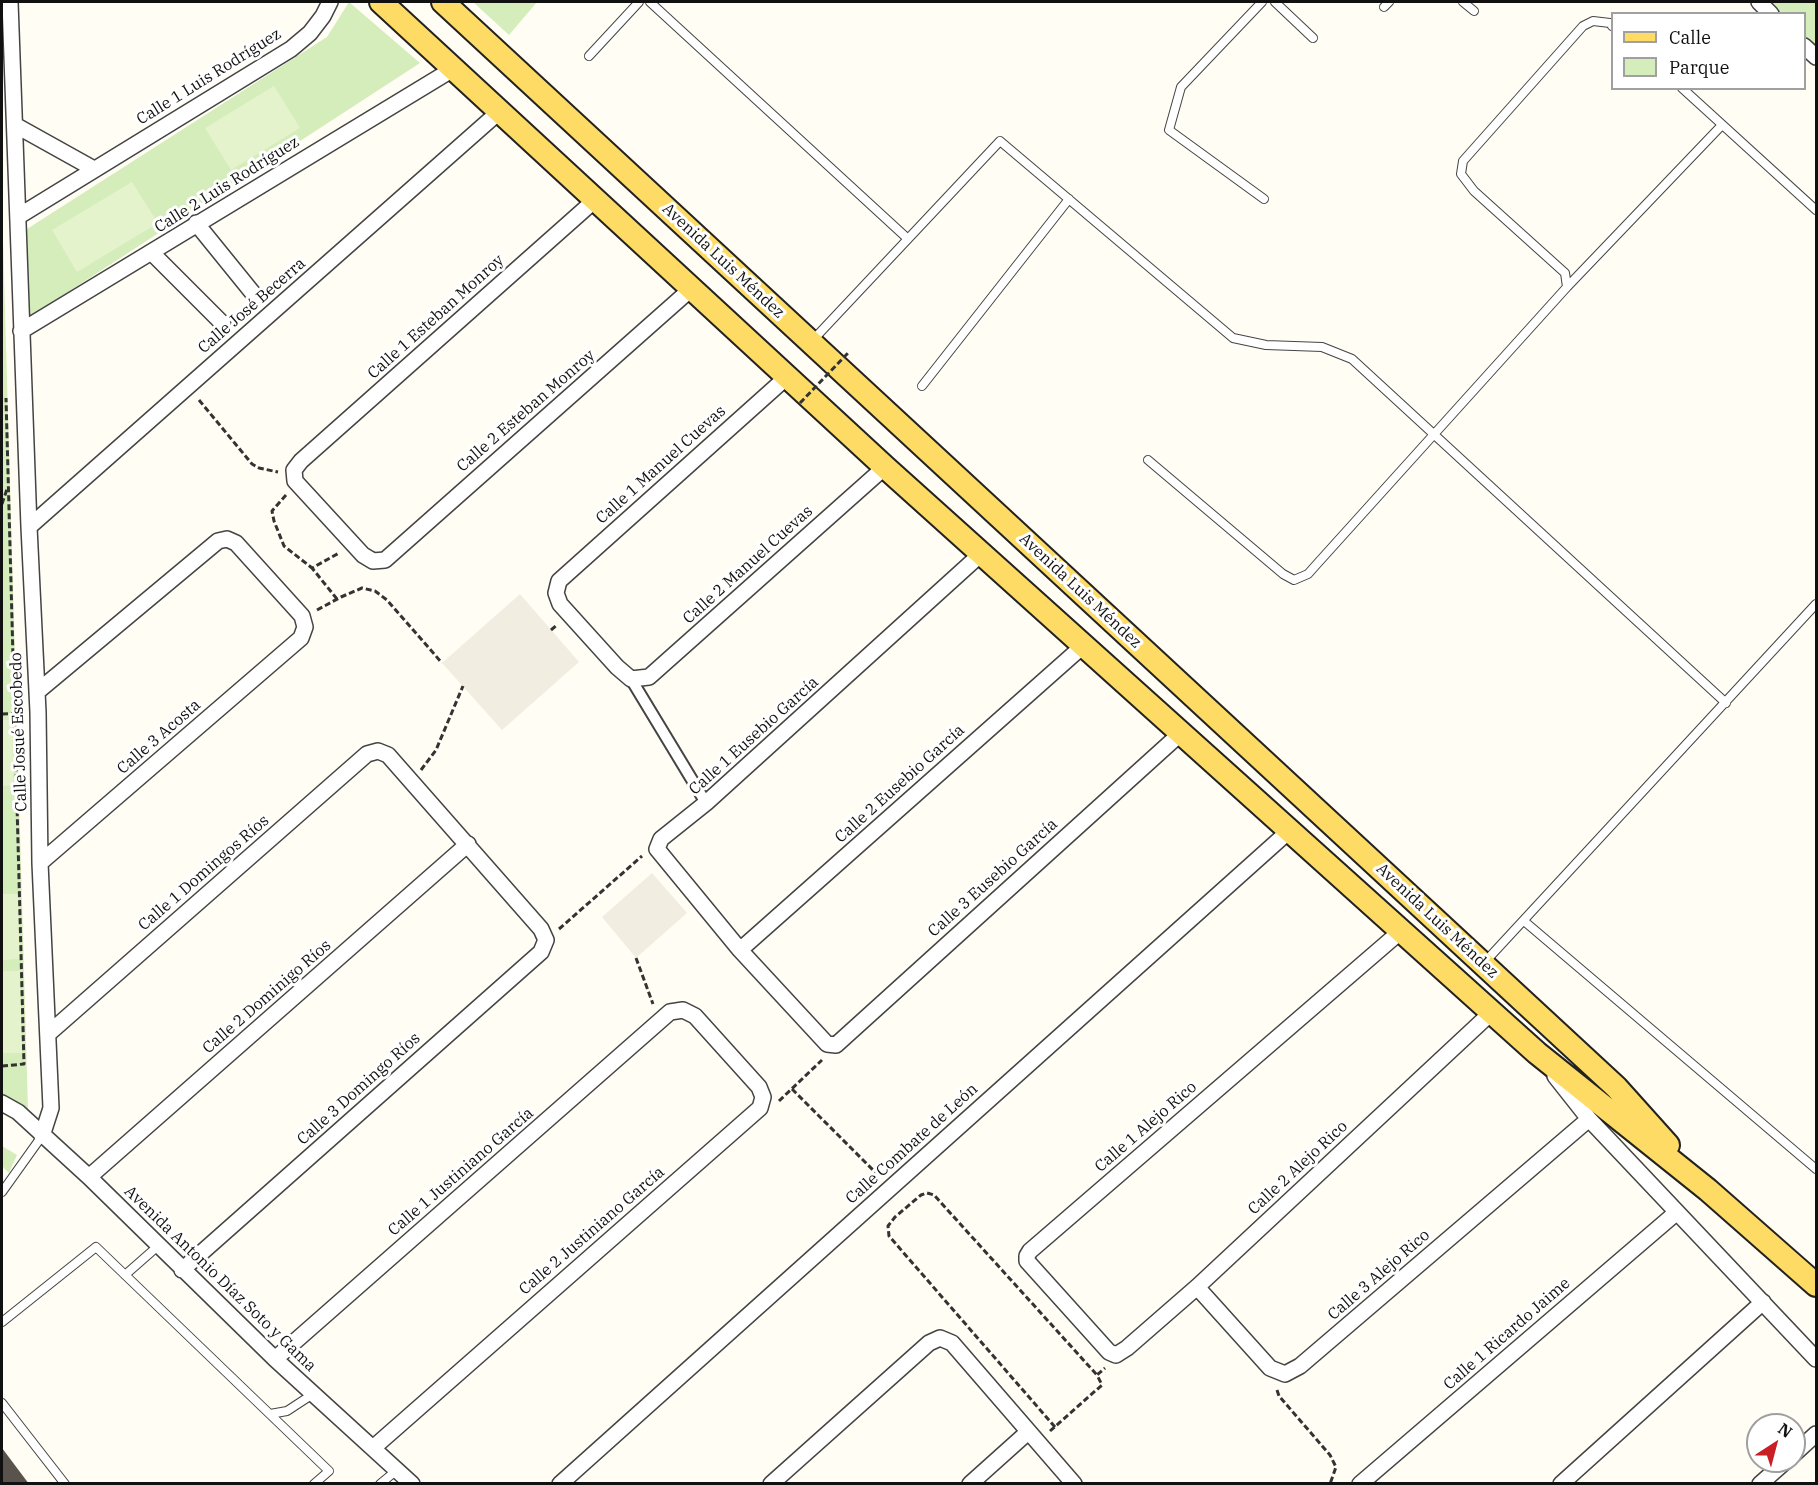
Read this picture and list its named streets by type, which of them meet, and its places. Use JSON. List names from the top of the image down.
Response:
{
  "streets": {
    "main road": ["Avenida Luis Méndez"],
    "street": [
      "Calle 1 Luis Rodríguez",
      "Calle 2 Luis Rodríguez",
      "Calle José Becerra",
      "Calle 1 Esteban Monroy",
      "Calle 2 Esteban Monroy",
      "Calle 1 Manuel Cuevas",
      "Calle 2 Manuel Cuevas",
      "Calle Josué Escobedo",
      "Calle 1 Eusebio García",
      "Calle 3 Acosta",
      "Calle 2 Eusebio García",
      "Calle 1 Domingos Ríos",
      "Calle 3 Eusebio García",
      "Calle 2 Dominigo Ríos",
      "Calle 3 Domingo Ríos",
      "Calle 1 Alejo Rico",
      "Calle Combate de León",
      "Calle 2 Alejo Rico",
      "Calle 1 Justiniano García",
      "Calle 2 Justiniano García",
      "Calle 3 Alejo Rico",
      "Avenida Antonio Díaz Soto y Gama",
      "Calle 1 Ricardo Jaime"
    ]
  },
  "crossings": [
    ["Calle 1 Luis Rodríguez", "Calle Josué Escobedo"],
    ["Calle 2 Luis Rodríguez", "Avenida Luis Méndez"],
    ["Calle 2 Luis Rodríguez", "Calle Josué Escobedo"],
    ["Avenida Luis Méndez", "Calle José Becerra"],
    ["Avenida Luis Méndez", "Calle 1 Esteban Monroy"],
    ["Avenida Luis Méndez", "Calle 2 Esteban Monroy"],
    ["Avenida Luis Méndez", "Calle 1 Manuel Cuevas"],
    ["Avenida Luis Méndez", "Calle 2 Manuel Cuevas"],
    ["Avenida Luis Méndez", "Calle 1 Eusebio García"],
    ["Avenida Luis Méndez", "Calle 2 Eusebio García"],
    ["Avenida Luis Méndez", "Calle 3 Eusebio García"],
    ["Avenida Luis Méndez", "Calle 1 Alejo Rico"],
    ["Avenida Luis Méndez", "Calle Combate de León"],
    ["Avenida Luis Méndez", "Calle 2 Alejo Rico"],
    ["Avenida Luis Méndez", "Calle 3 Alejo Rico"],
    ["Avenida Luis Méndez", "Calle 1 Ricardo Jaime"],
    ["Calle José Becerra", "Calle Josué Escobedo"],
    ["Calle 1 Manuel Cuevas", "Calle 2 Manuel Cuevas"],
    ["Calle Josué Escobedo", "Calle 3 Acosta"],
    ["Calle Josué Escobedo", "Calle 1 Domingos Ríos"],
    ["Calle Josué Escobedo", "Avenida Antonio Díaz Soto y Gama"],
    ["Calle 2 Dominigo Ríos", "Avenida Antonio Díaz Soto y Gama"],
    ["Calle 3 Domingo Ríos", "Avenida Antonio Díaz Soto y Gama"],
    ["Calle 1 Alejo Rico", "Calle 2 Alejo Rico"],
    ["Calle 1 Justiniano García", "Avenida Antonio Díaz Soto y Gama"],
    ["Calle 2 Justiniano García", "Avenida Antonio Díaz Soto y Gama"]
  ],
  "legend": ["Calle", "Parque"],
  "north": "top right"
}
